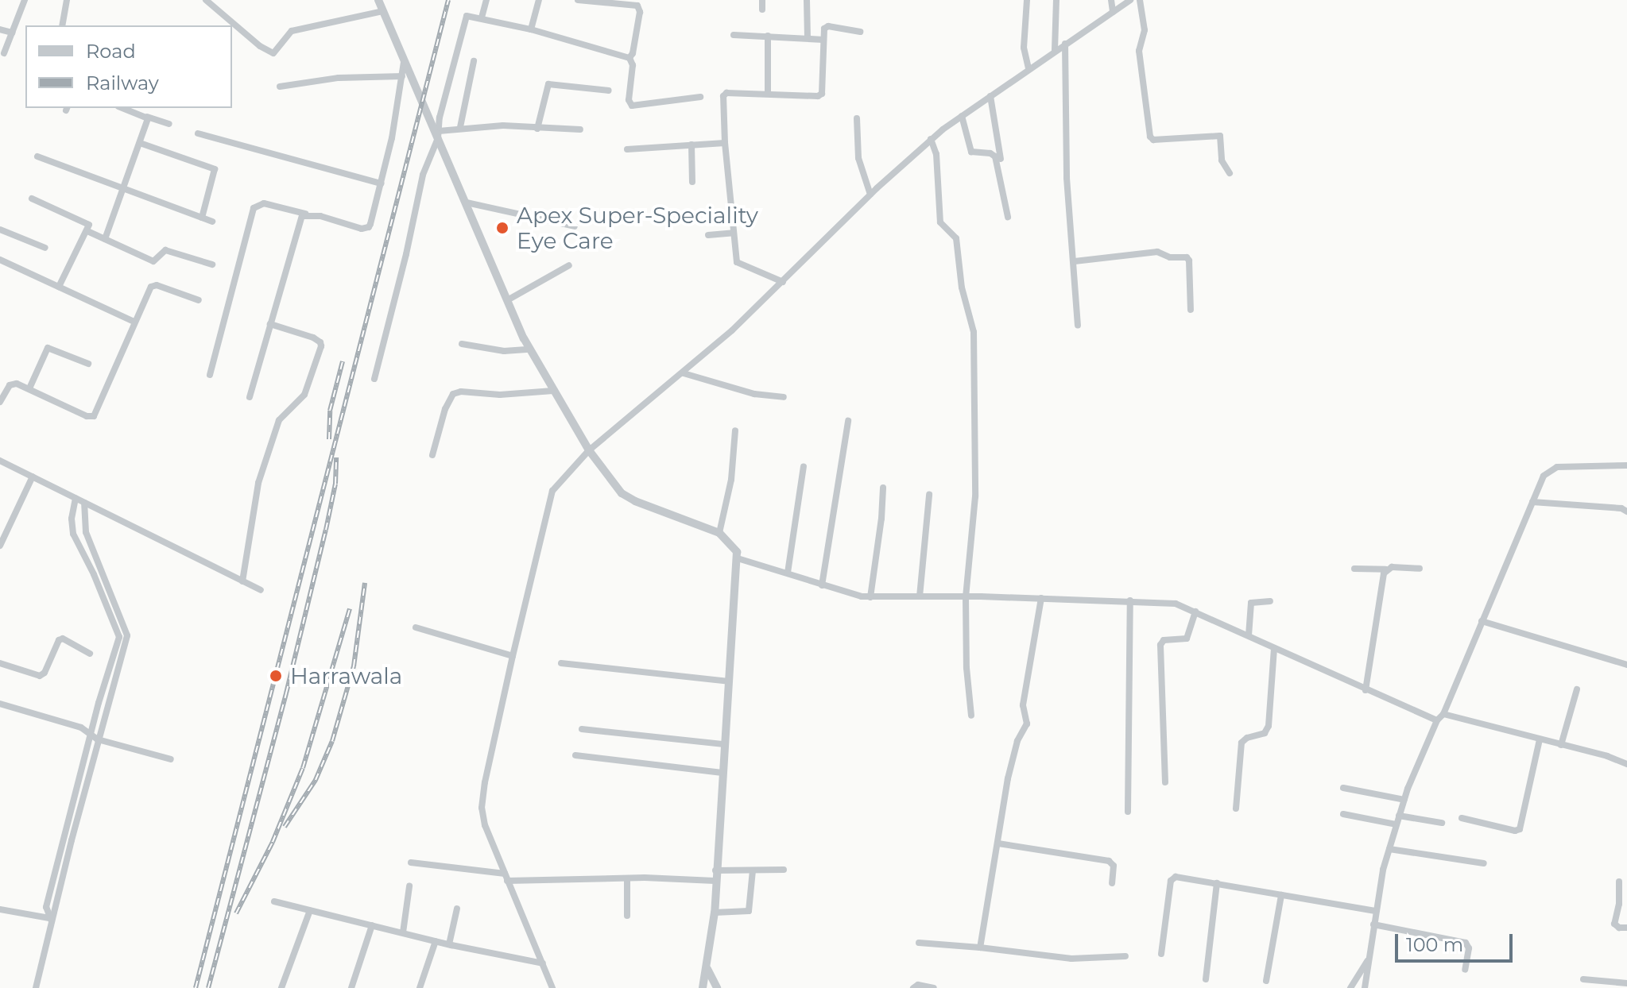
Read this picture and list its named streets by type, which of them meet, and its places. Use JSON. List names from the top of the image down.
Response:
{
  "places": ["Apex Super-Speciality Eye Care", "Harrawala"],
  "legend": ["Road", "Railway"],
  "scale_bar": "100 m"
}
